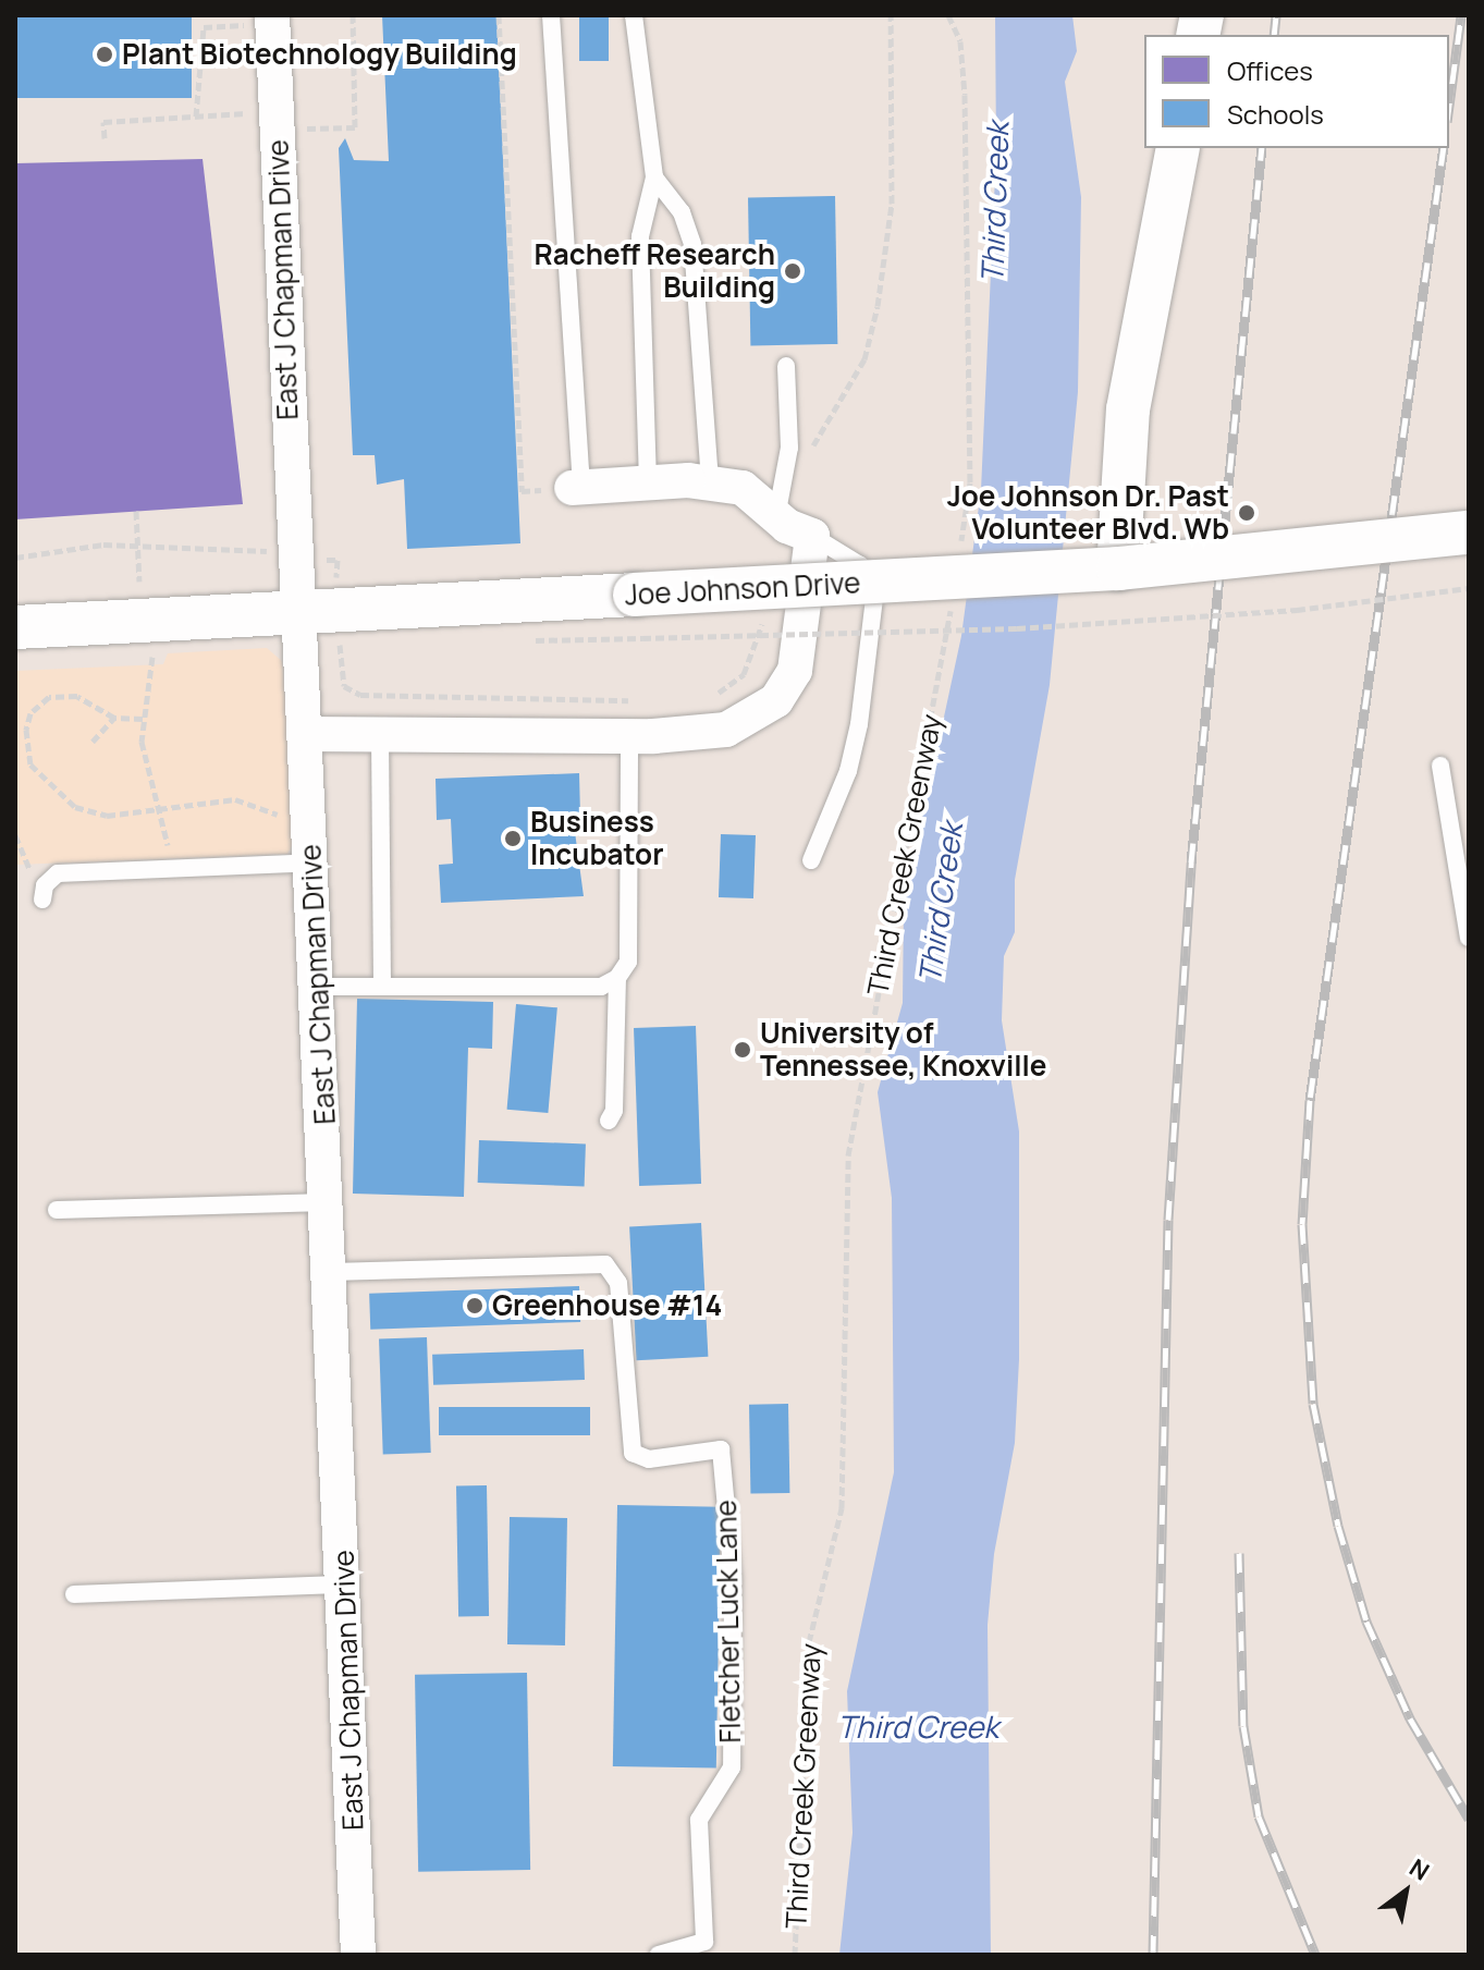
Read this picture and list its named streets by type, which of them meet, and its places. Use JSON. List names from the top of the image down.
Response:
{
  "streets": {
    "street": ["East J Chapman Drive", "Joe Johnson Drive"],
    "lane": ["Fletcher Luck Lane"],
    "path": ["Third Creek Greenway"]
  },
  "crossings": [
    ["East J Chapman Drive", "Joe Johnson Drive"],
    ["East J Chapman Drive", "Fletcher Luck Lane"]
  ],
  "water": ["Third Creek"],
  "places": [
    "Plant Biotechnology Building",
    "Racheff Research Building",
    "Joe Johnson Dr. Past Volunteer Blvd. Wb",
    "Business Incubator",
    "University of Tennessee, Knoxville",
    "Greenhouse #14"
  ],
  "legend": ["Offices", "Schools"],
  "north": "top right"
}
